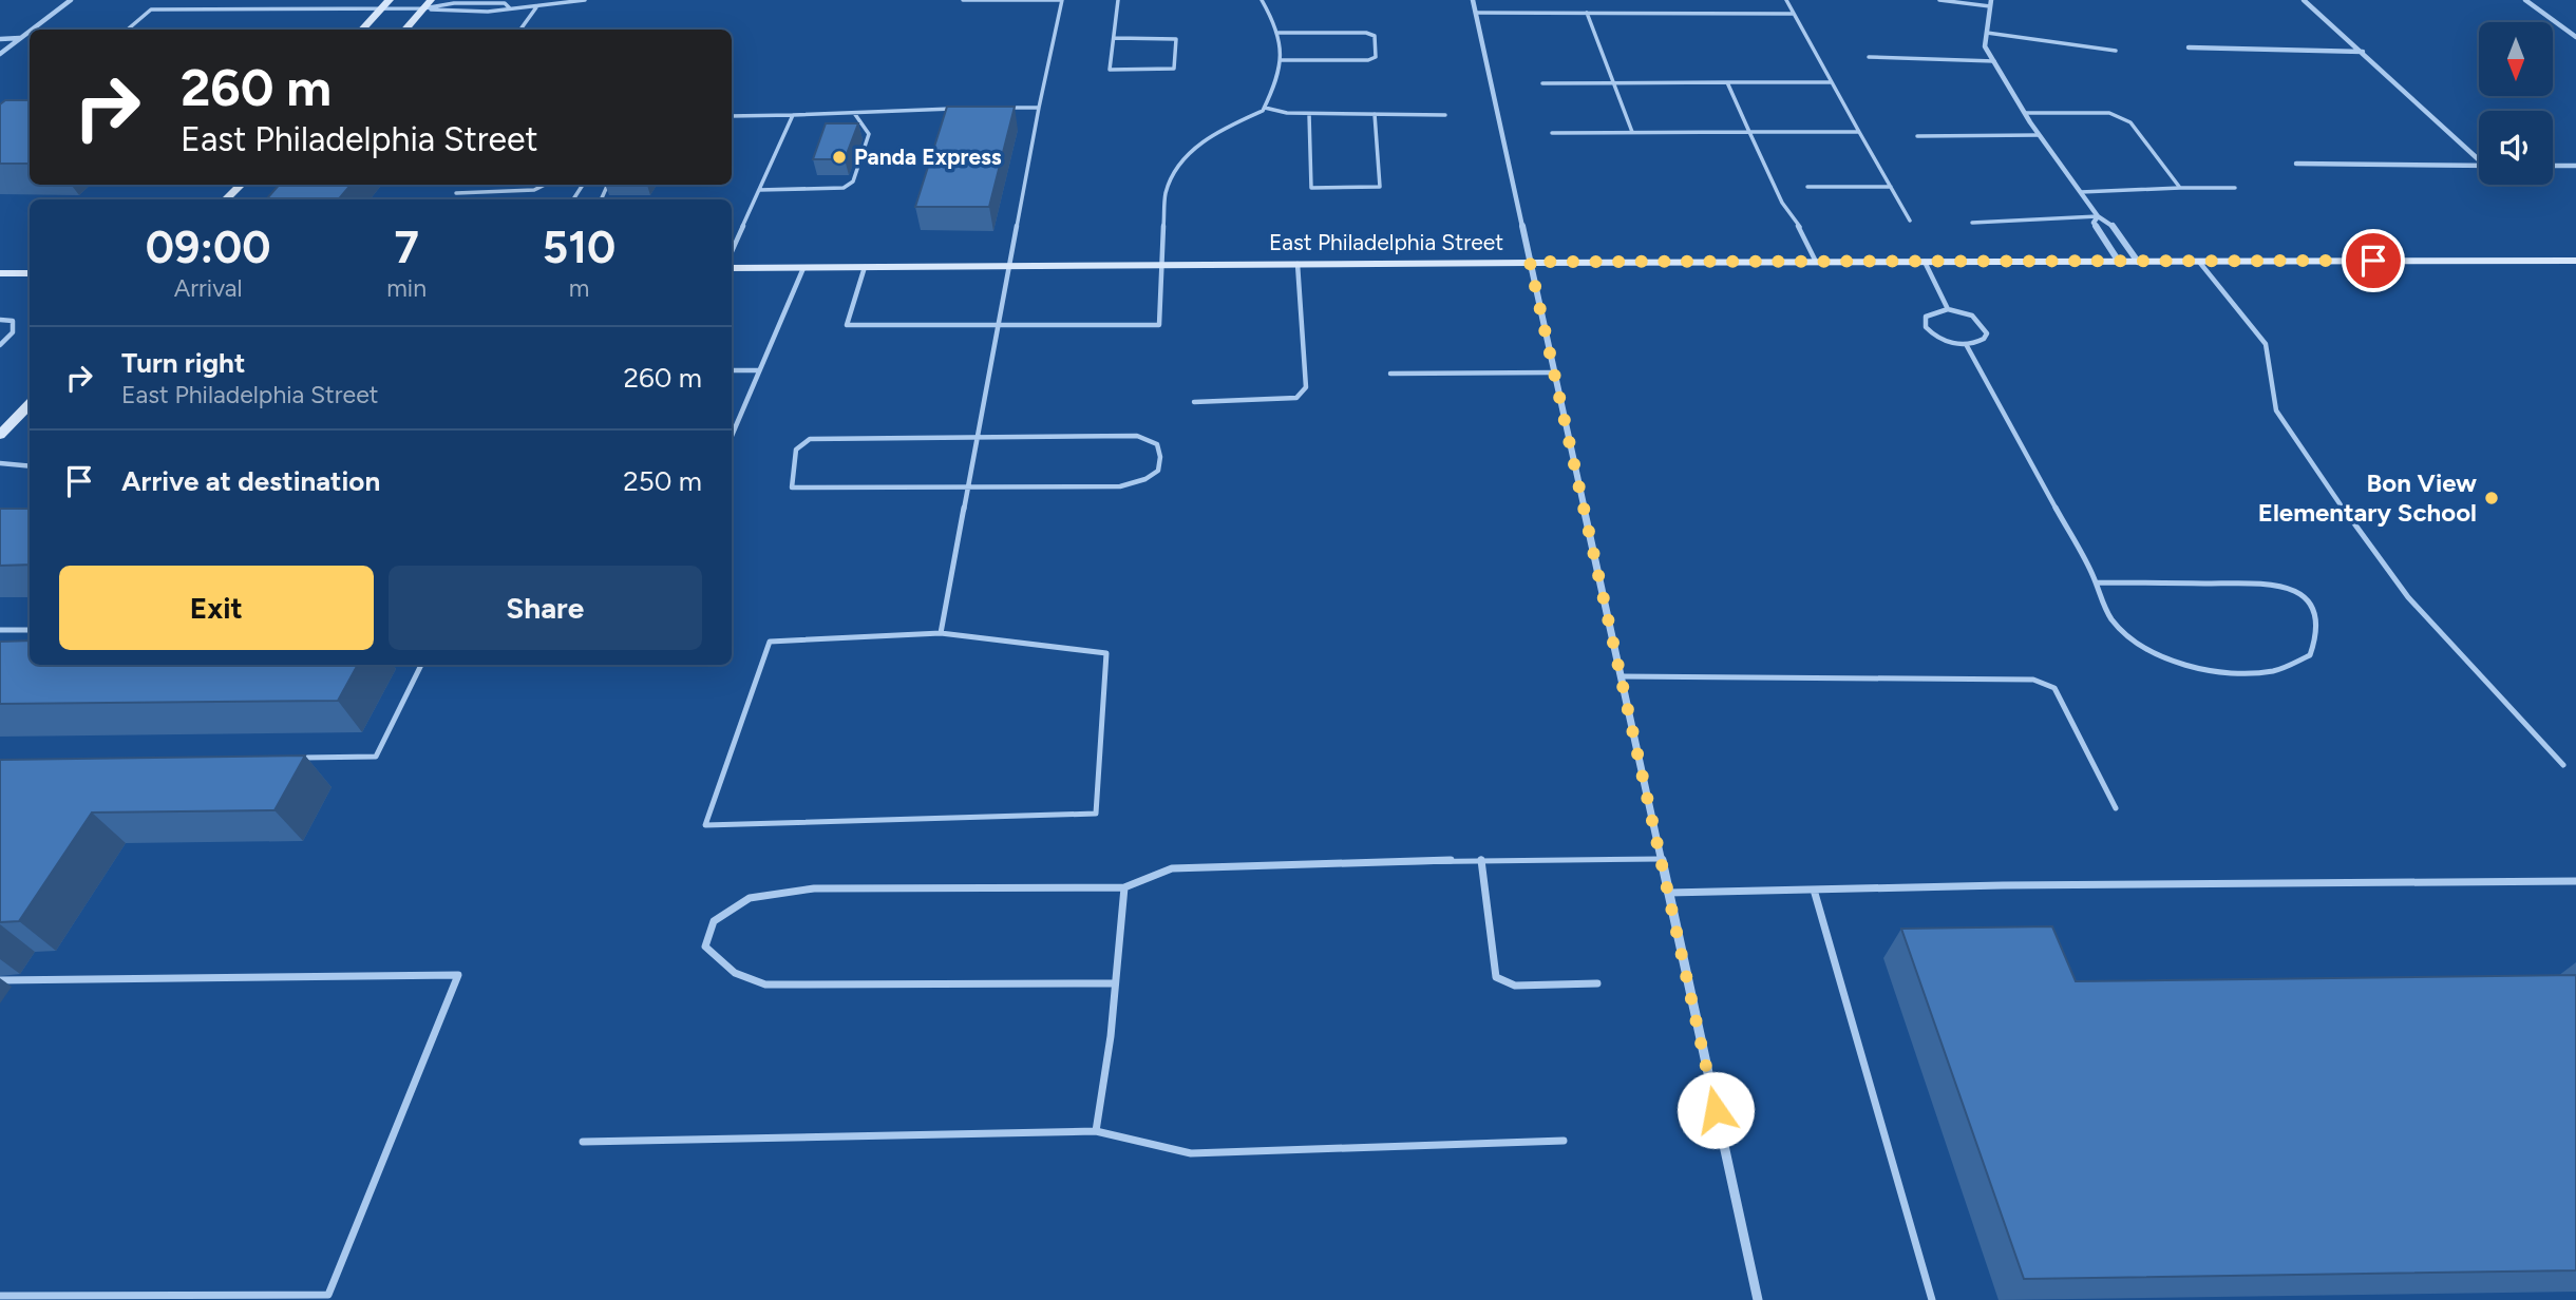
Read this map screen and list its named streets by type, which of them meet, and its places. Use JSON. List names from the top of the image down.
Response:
{
  "streets": {
    "street": ["East Philadelphia Street"]
  },
  "places": ["Panda Express", "Bon View Elementary School"],
  "north": "bottom",
  "page": {
    "turn": ["260 m", "East Philadelphia Street"],
    "eta": [
      "09:00",
      "Arrival",
      "7",
      "min",
      "510",
      "m"
    ],
    "list": [
      {
        "name": "Turn right",
        "note": "East Philadelphia Street",
        "value": "260 m"
      },
      {
        "name": "Arrive at destination",
        "value": "250 m"
      }
    ],
    "buttons": ["Exit", "Share"]
  }
}
